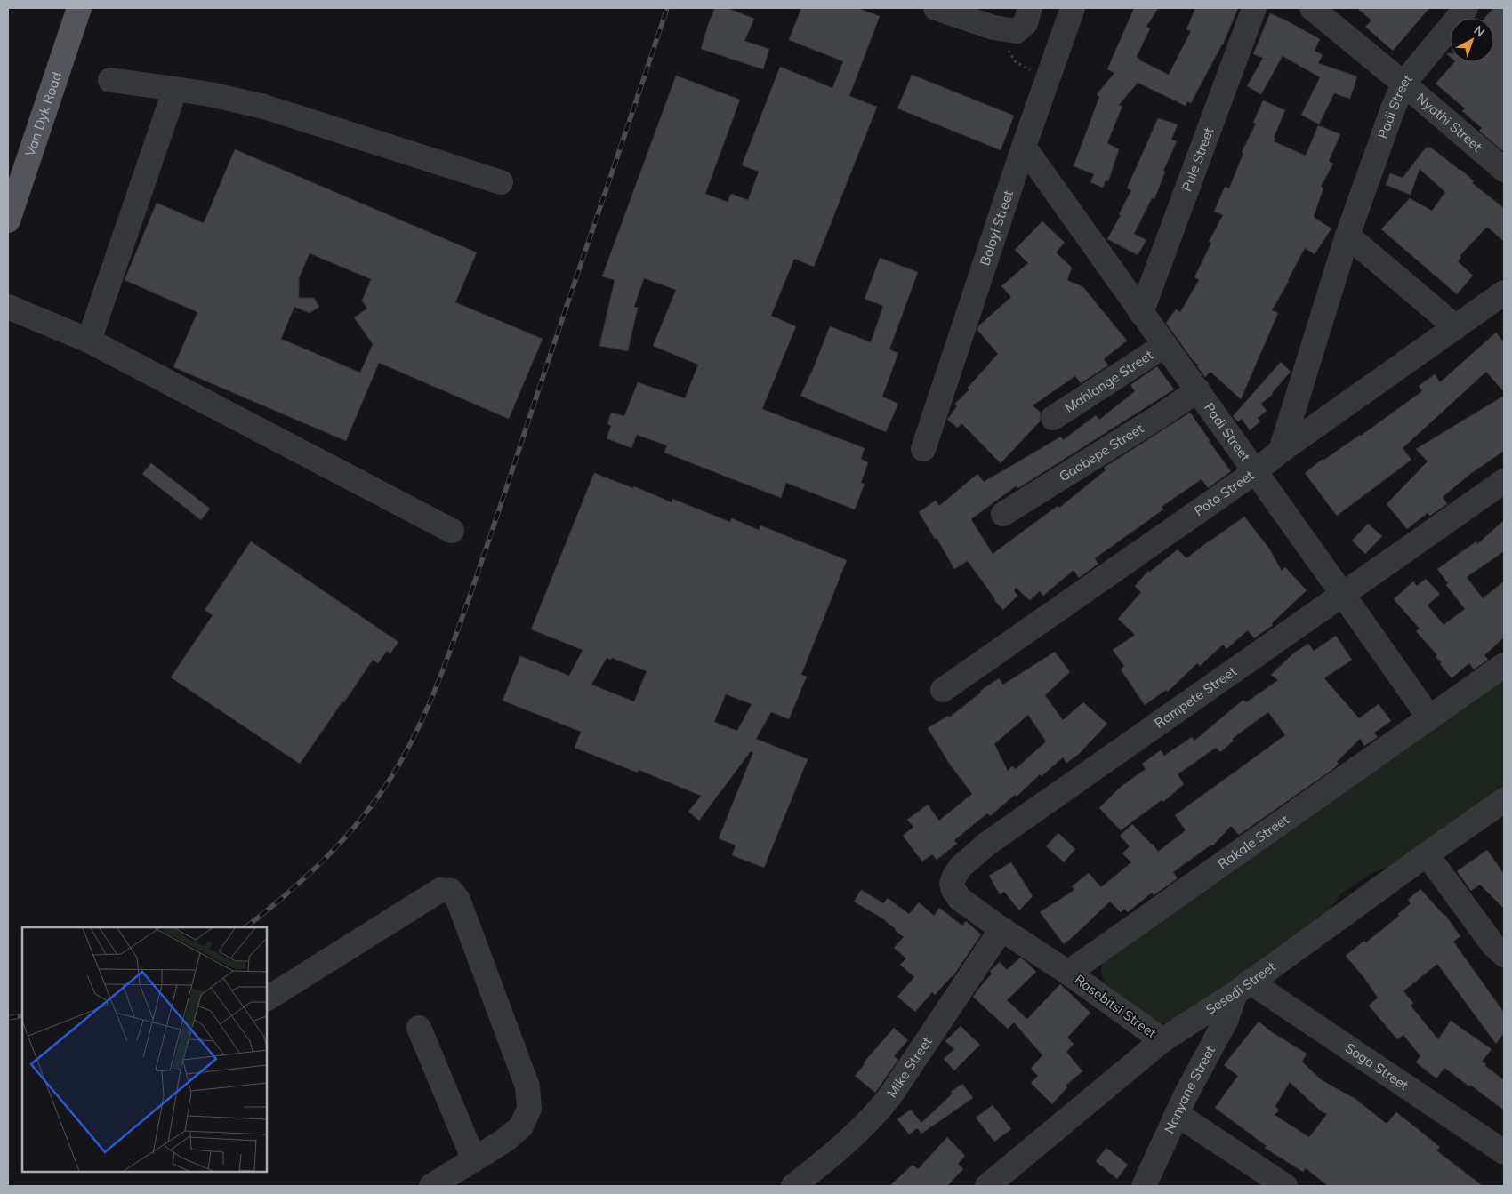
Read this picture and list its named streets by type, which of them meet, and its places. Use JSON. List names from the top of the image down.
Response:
{
  "streets": {
    "main road": ["Van Dyk Road"],
    "street": [
      "Padi Street",
      "Nyathi Street",
      "Pule Street",
      "Boloyi Street",
      "Mahlange Street",
      "Gaobepe Street",
      "Poto Street",
      "Rampete Street",
      "Rakale Street",
      "Sesedi Street",
      "Rasebitsi Street",
      "Soga Street",
      "Mike Street",
      "Nonyane Street"
    ]
  },
  "crossings": [
    ["Padi Street", "Nyathi Street"],
    ["Padi Street", "Pule Street"],
    ["Padi Street", "Boloyi Street"],
    ["Padi Street", "Mahlange Street"],
    ["Padi Street", "Gaobepe Street"],
    ["Padi Street", "Poto Street"],
    ["Padi Street", "Rampete Street"],
    ["Padi Street", "Rakale Street"],
    ["Rampete Street", "Mike Street"],
    ["Rakale Street", "Rasebitsi Street"],
    ["Sesedi Street", "Rasebitsi Street"],
    ["Sesedi Street", "Soga Street"],
    ["Sesedi Street", "Nonyane Street"],
    ["Soga Street", "Nonyane Street"]
  ],
  "north": "top right"
}
